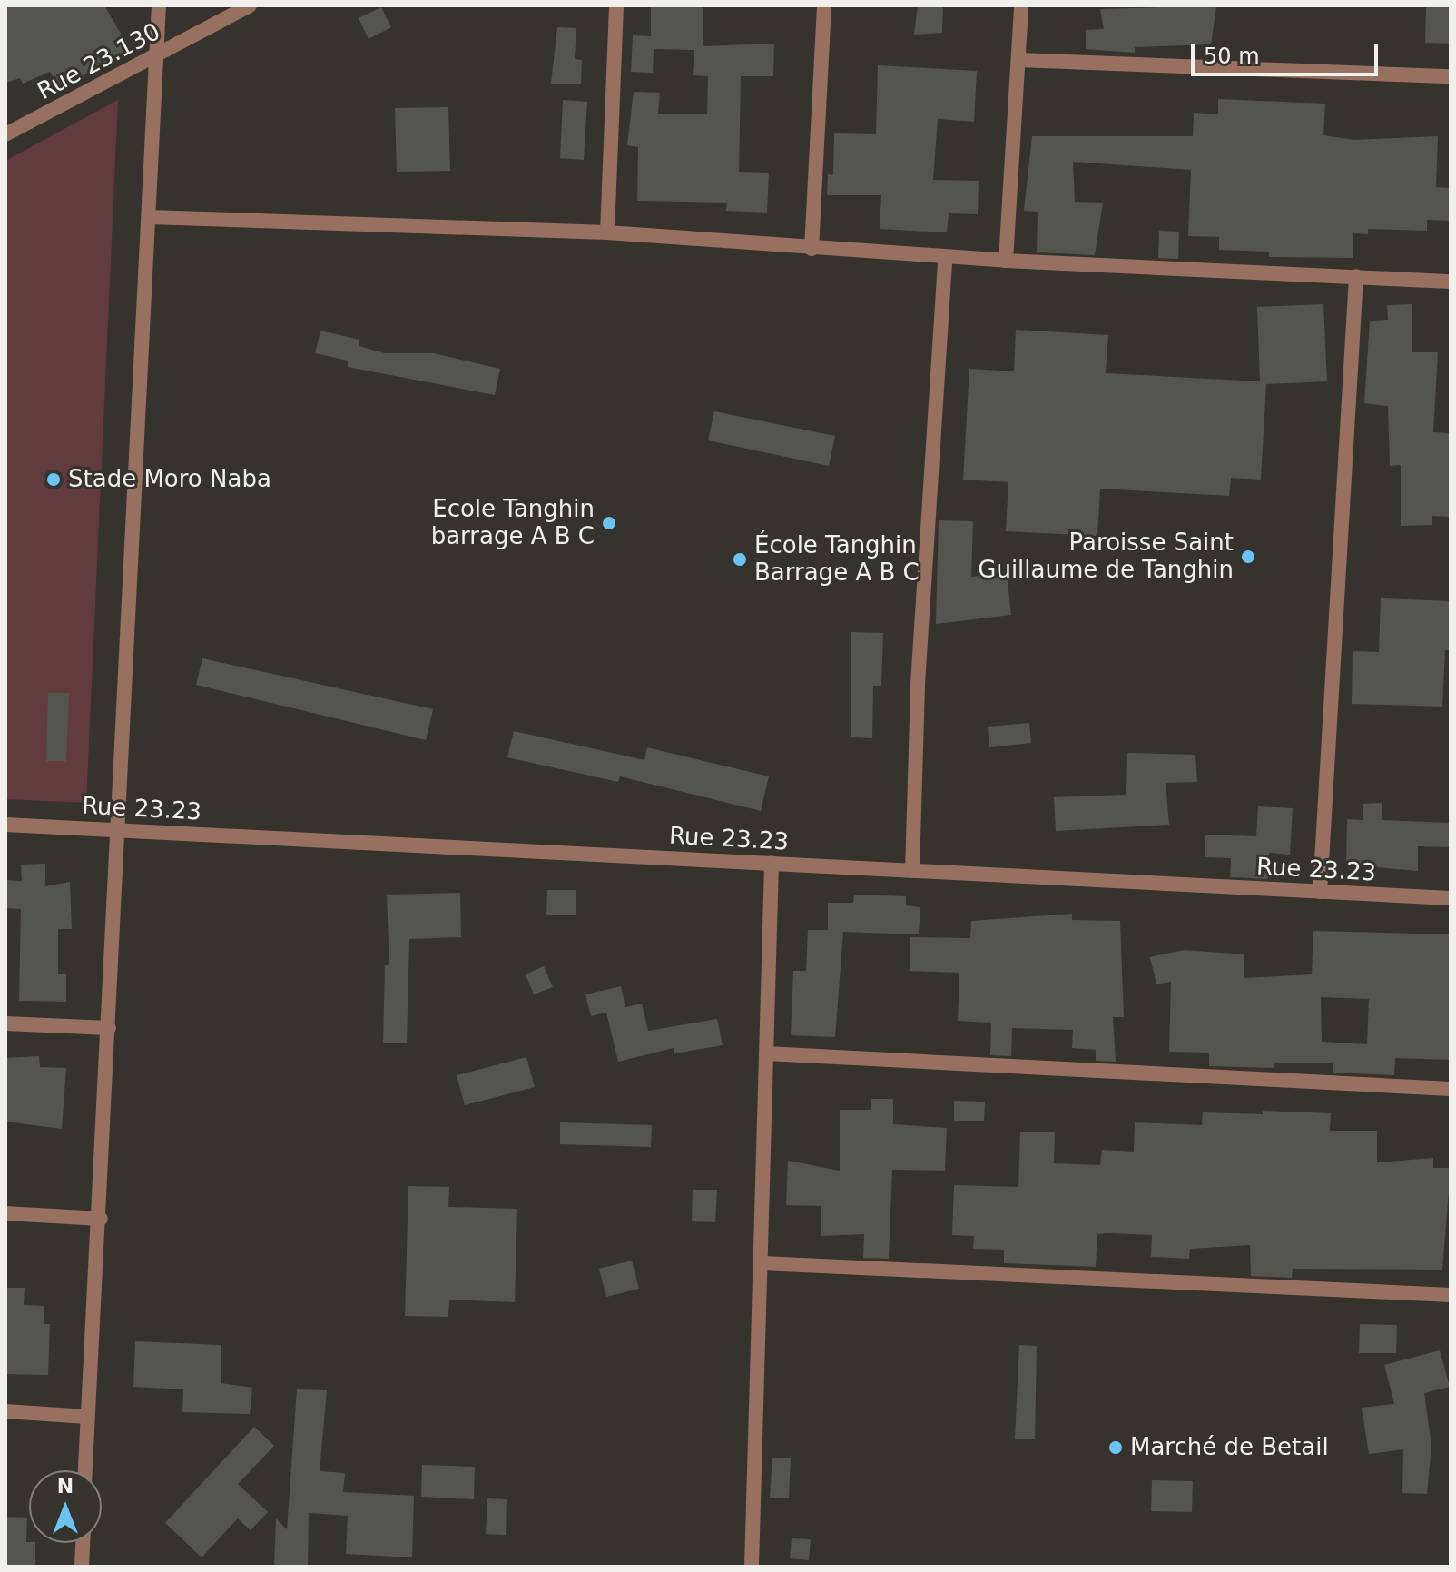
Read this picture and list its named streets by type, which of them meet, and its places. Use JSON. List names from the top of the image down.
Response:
{
  "streets": {
    "street": ["Rue 23.130", "Rue 23.23"]
  },
  "places": [
    "Stade Moro Naba",
    "Ecole Tanghin barrage A B C",
    "Paroisse Saint Guillaume de Tanghin",
    "École Tanghin Barrage A B C",
    "Marché de Betail"
  ],
  "scale_bar": "50 m",
  "north": "top"
}
